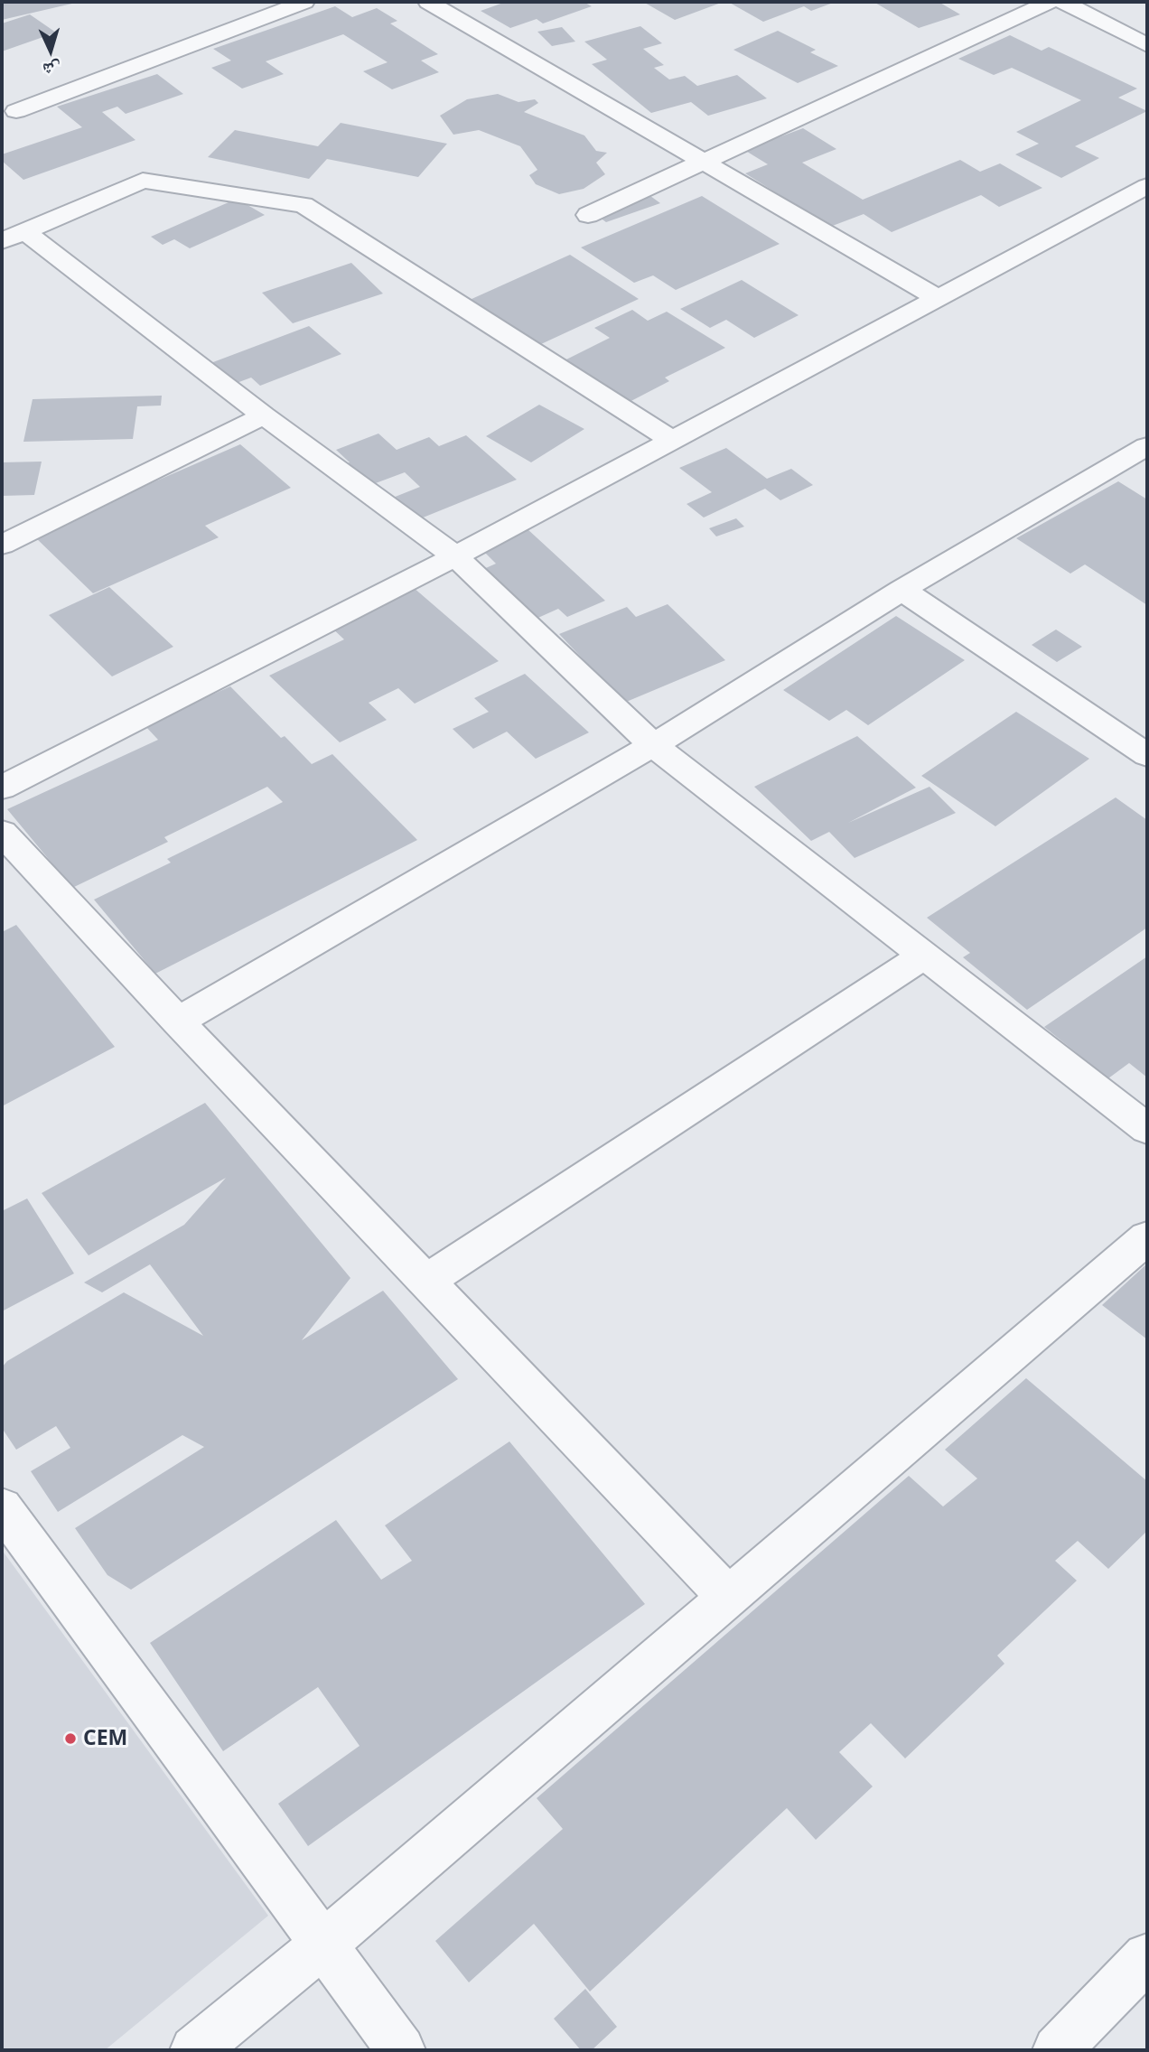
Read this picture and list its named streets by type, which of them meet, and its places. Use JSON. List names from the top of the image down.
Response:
{
  "places": ["CEM"],
  "north": "bottom"
}
